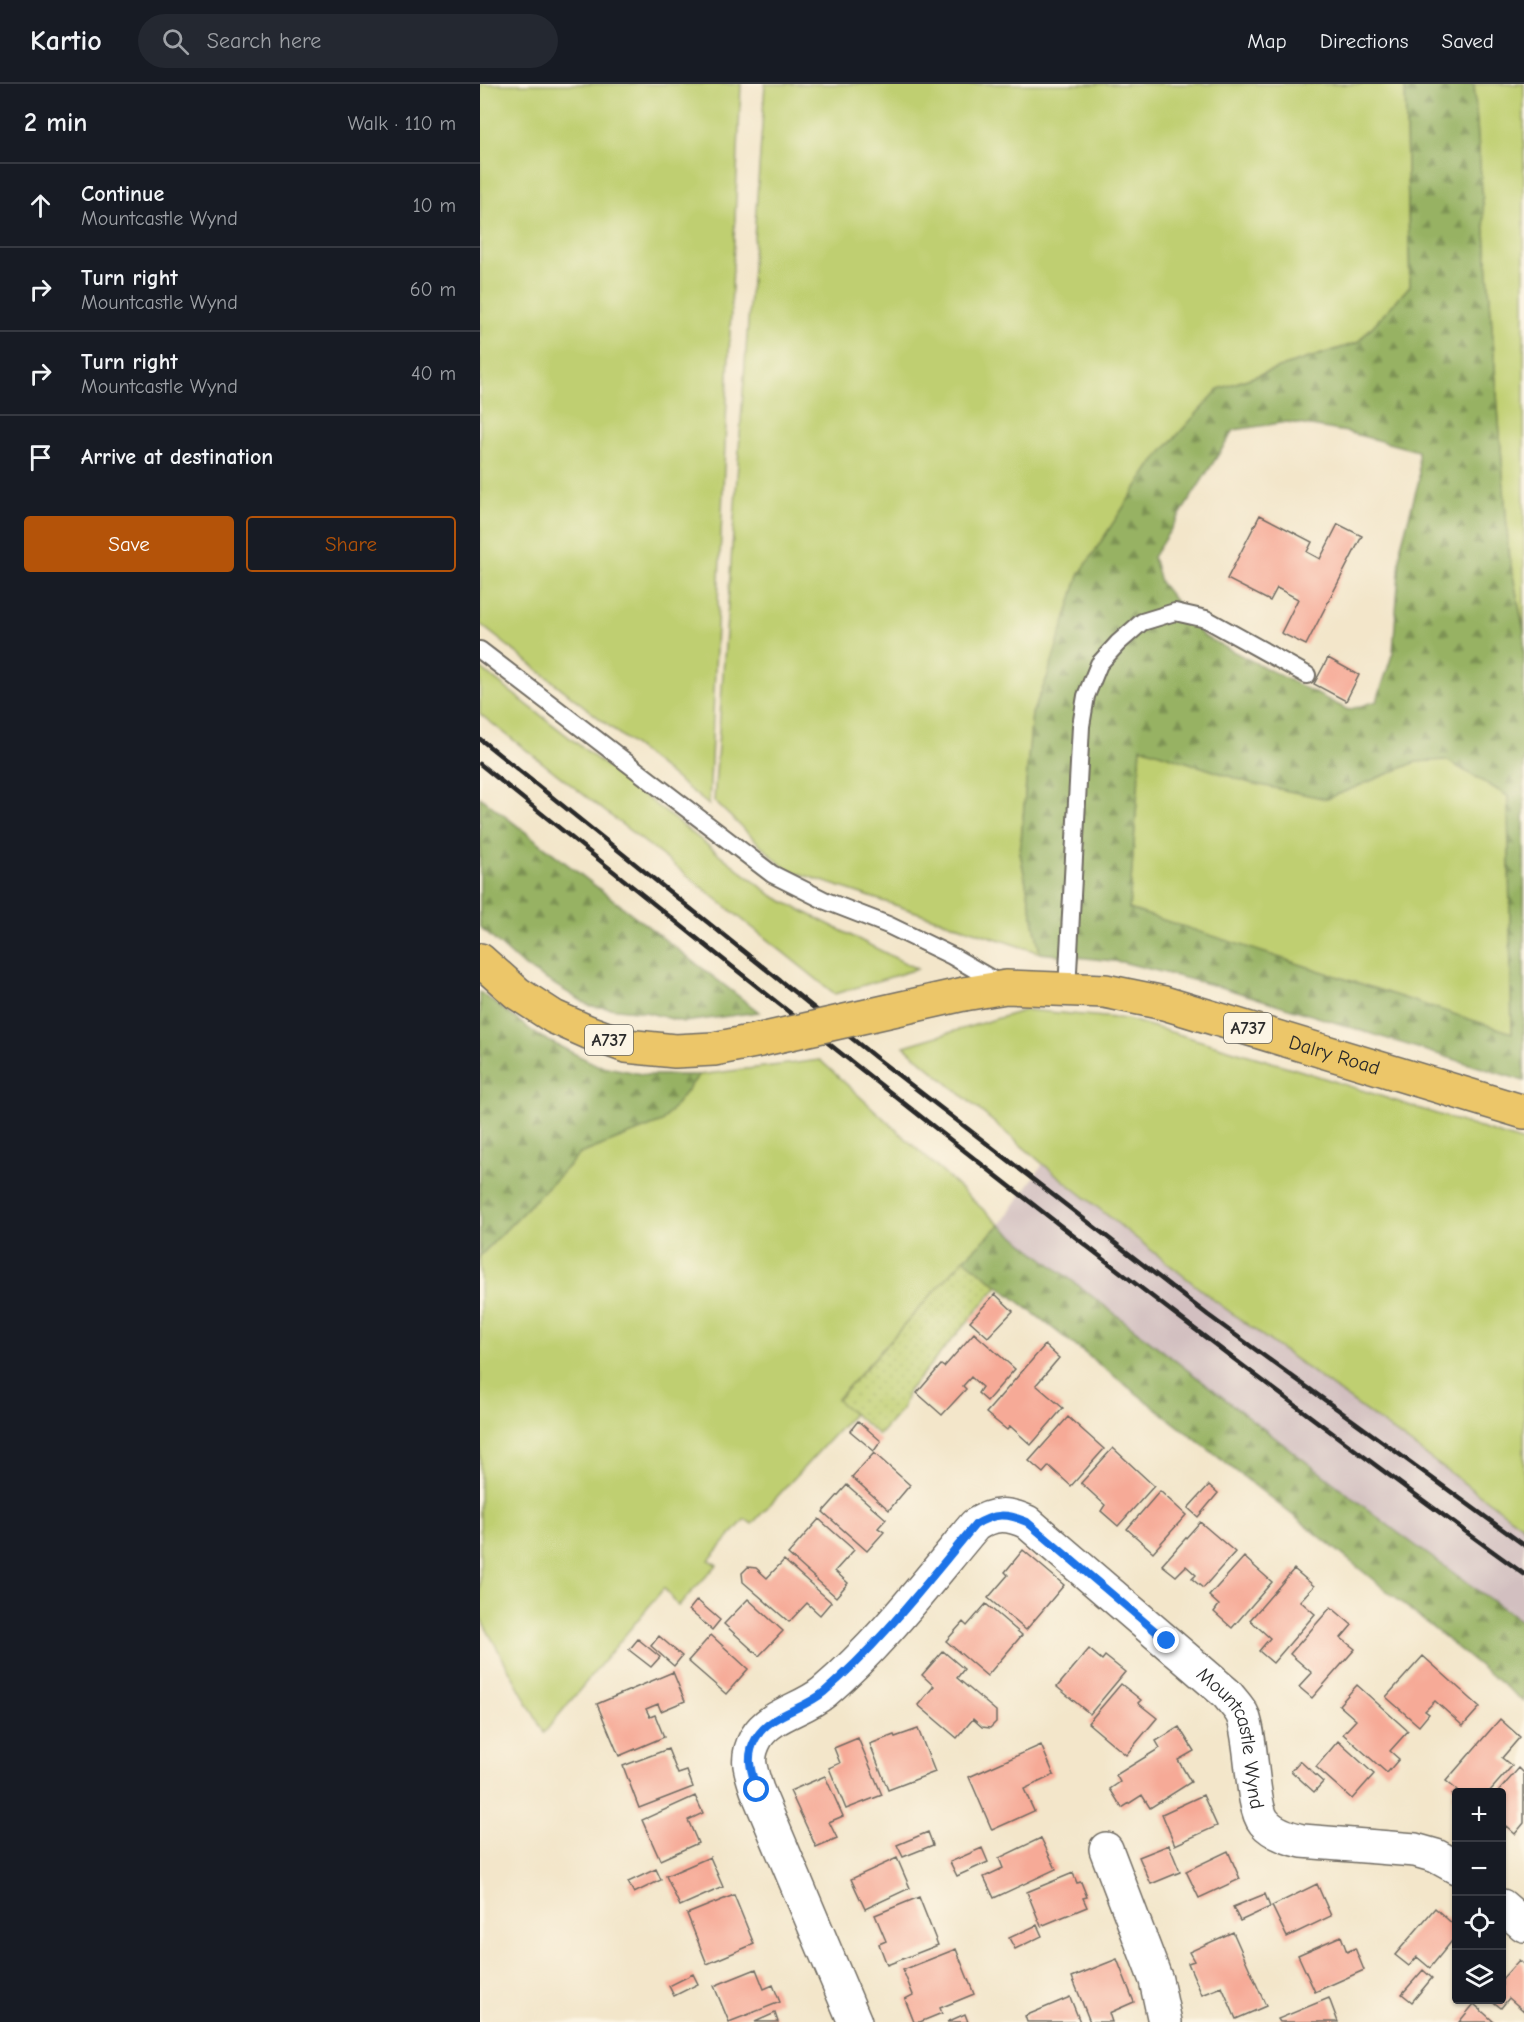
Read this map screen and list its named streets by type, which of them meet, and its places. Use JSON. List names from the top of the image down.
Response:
{
  "streets": {
    "highway": ["A737", "Dalry Road"],
    "street": ["Mountcastle Wynd"]
  },
  "page": {
    "header": "Kartio",
    "search": "Search here",
    "nav": ["Map", "Directions", "Saved"],
    "heading": ["2 min", "Walk · 110 m"],
    "list": [
      ["Continue", "Mountcastle Wynd", "10 m"],
      ["Turn right", "Mountcastle Wynd", "60 m"],
      ["Turn right", "Mountcastle Wynd", "40 m"],
      "Arrive at destination"
    ],
    "buttons": ["Save", "Share"],
    "map_buttons": ["+", "−"]
  }
}
